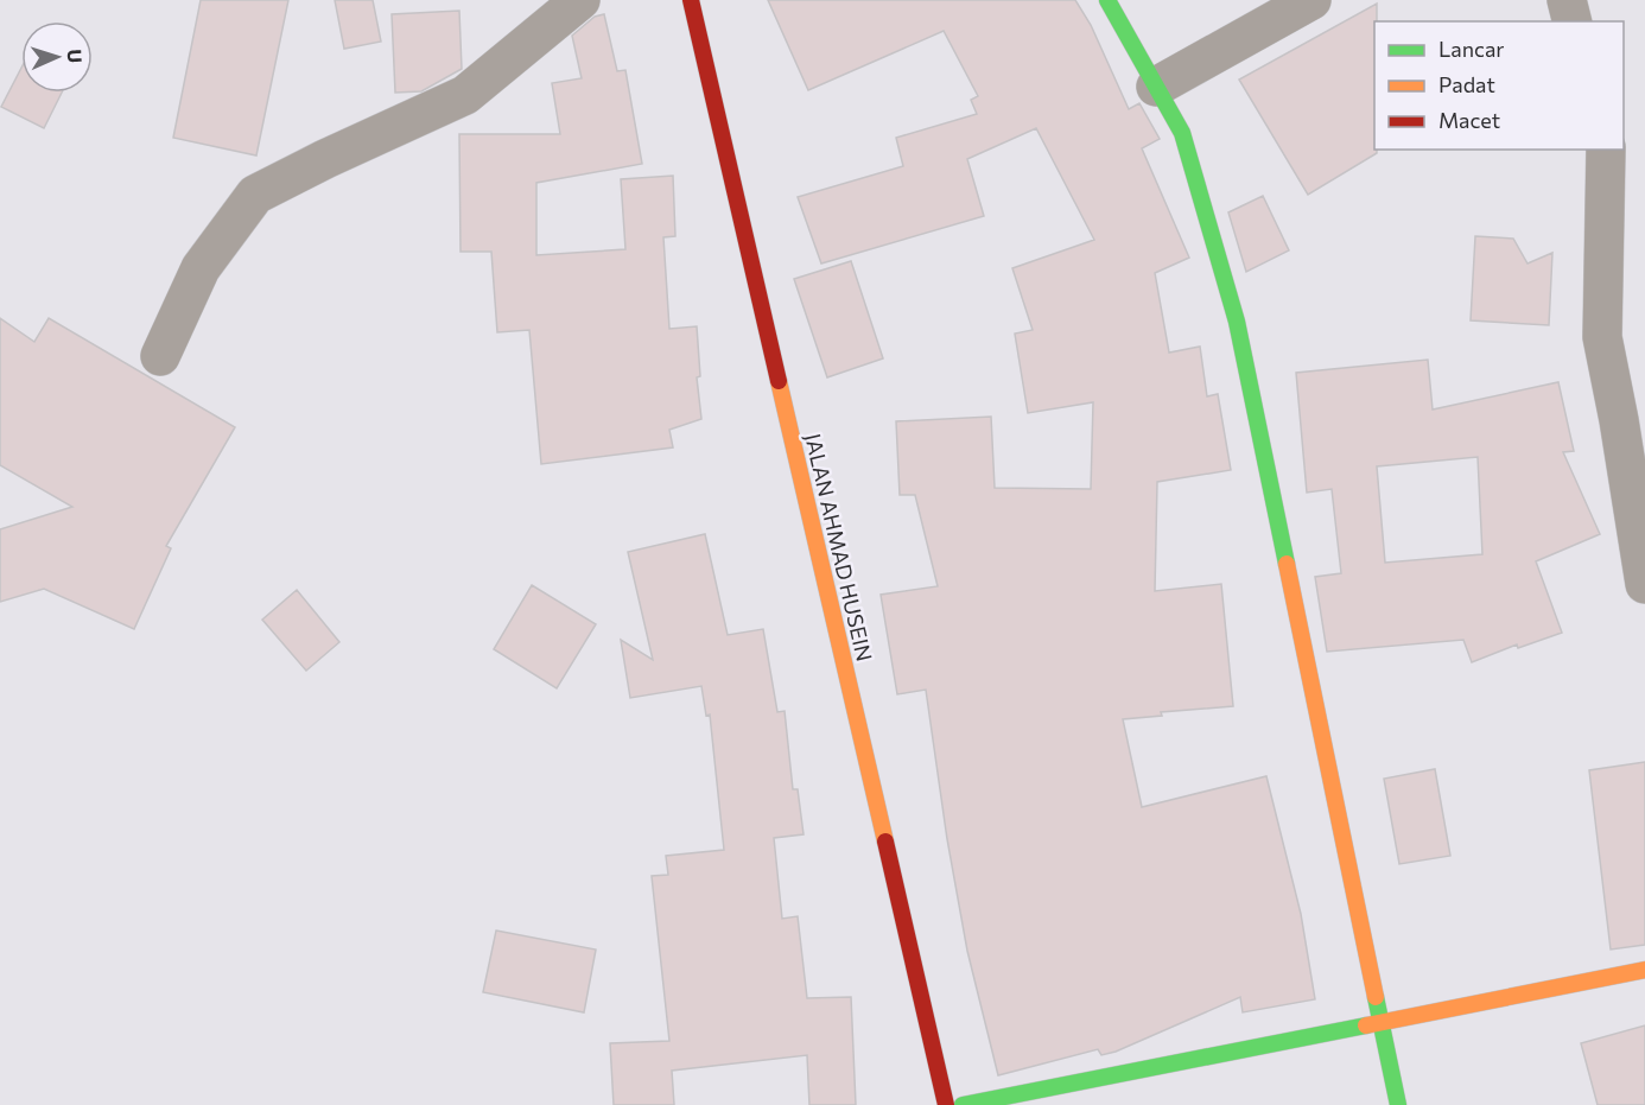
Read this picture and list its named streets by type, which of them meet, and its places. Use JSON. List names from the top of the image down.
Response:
{
  "streets": {
    "street": ["JALAN AHMAD HUSEIN"]
  },
  "legend": ["Lancar", "Padat", "Macet"],
  "north": "right"
}
